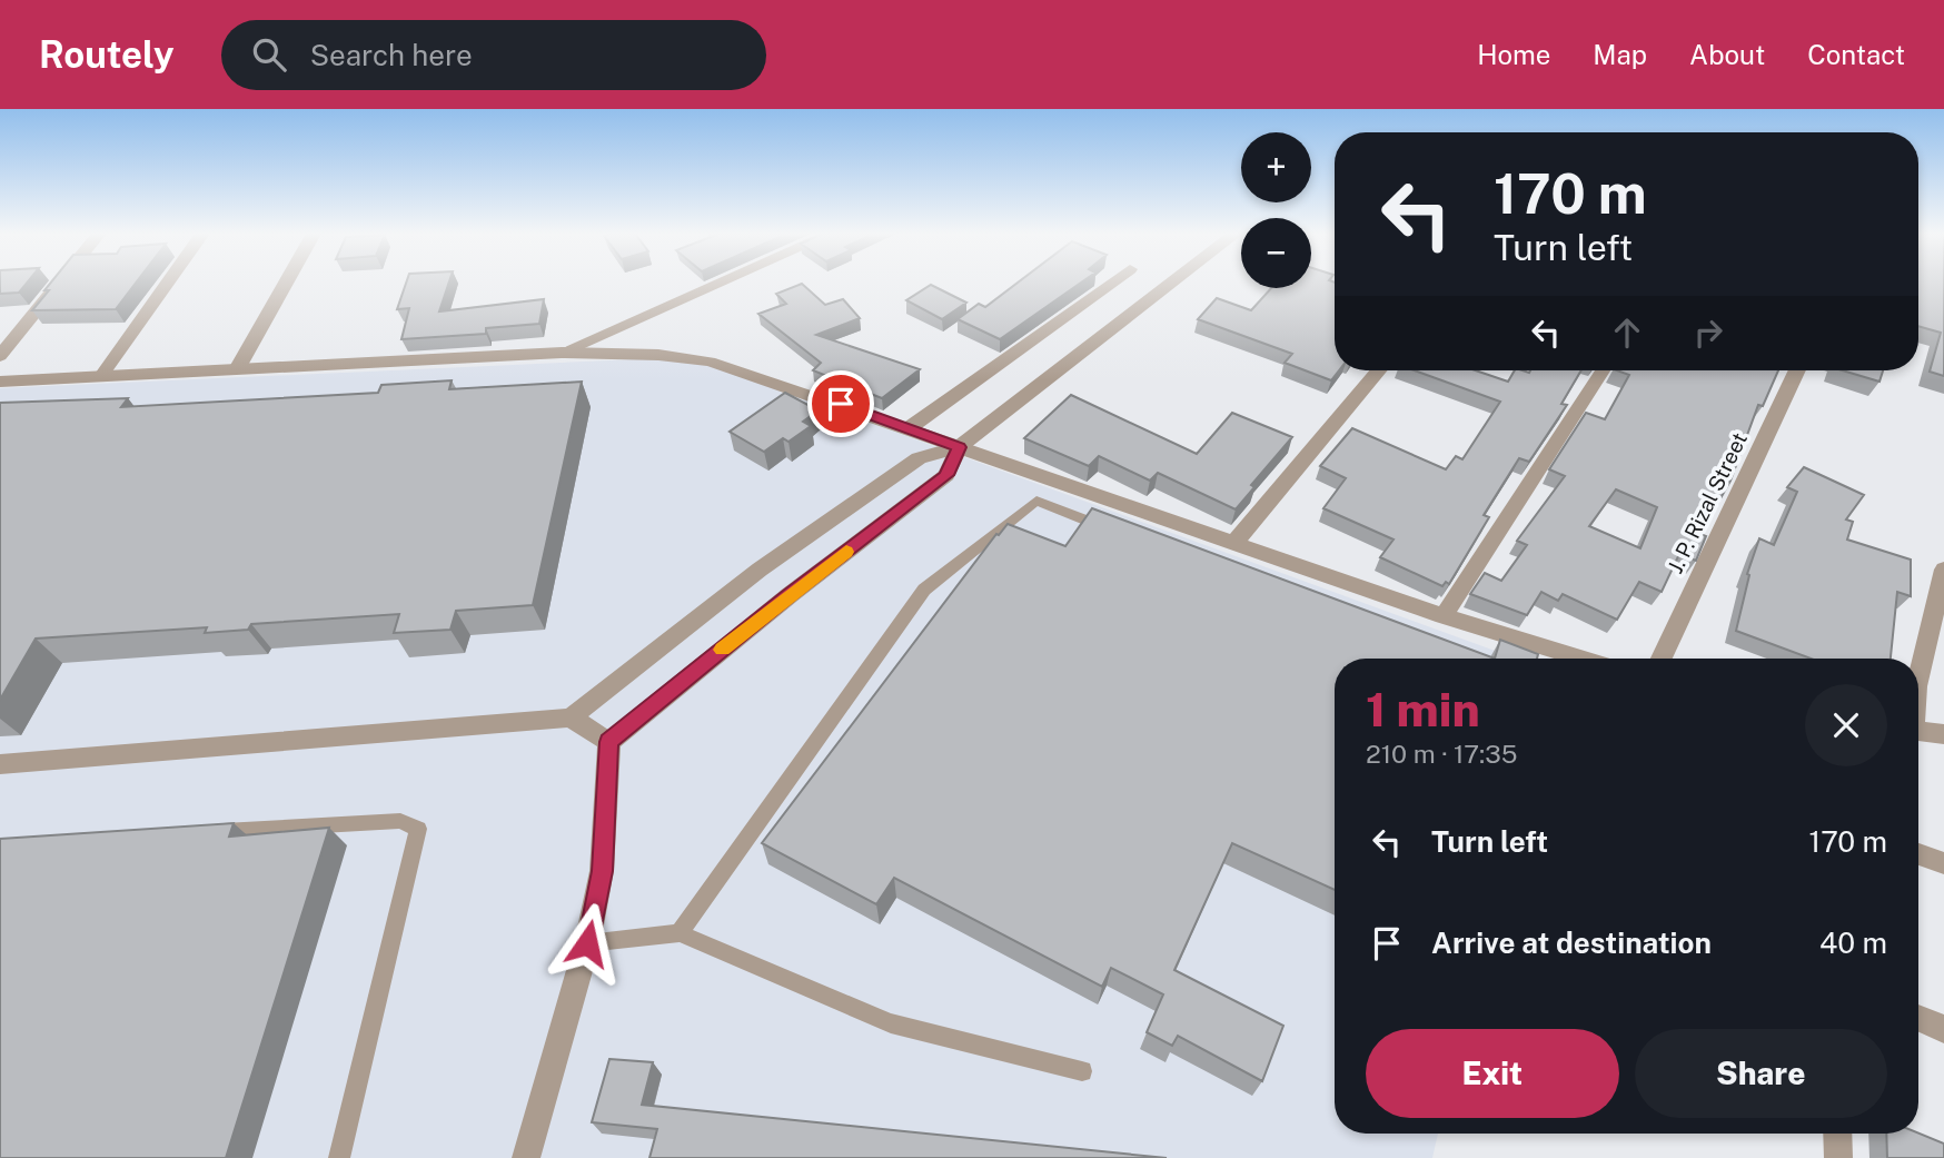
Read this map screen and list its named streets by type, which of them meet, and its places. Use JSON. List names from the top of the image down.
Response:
{
  "streets": {
    "street": ["J. P. Rizal Street"]
  },
  "page": {
    "header": "Routely",
    "search": "Search here",
    "nav": [
      "Home",
      "Map",
      "About",
      "Contact"
    ],
    "map_buttons": ["+", "−"],
    "turn": ["170 m", "Turn left"],
    "heading": ["1 min", "210 m · 17:35"],
    "list": [
      {
        "name": "Turn left",
        "value": "170 m"
      },
      {
        "name": "Arrive at destination",
        "value": "40 m"
      }
    ],
    "buttons": ["Exit", "Share"]
  }
}
